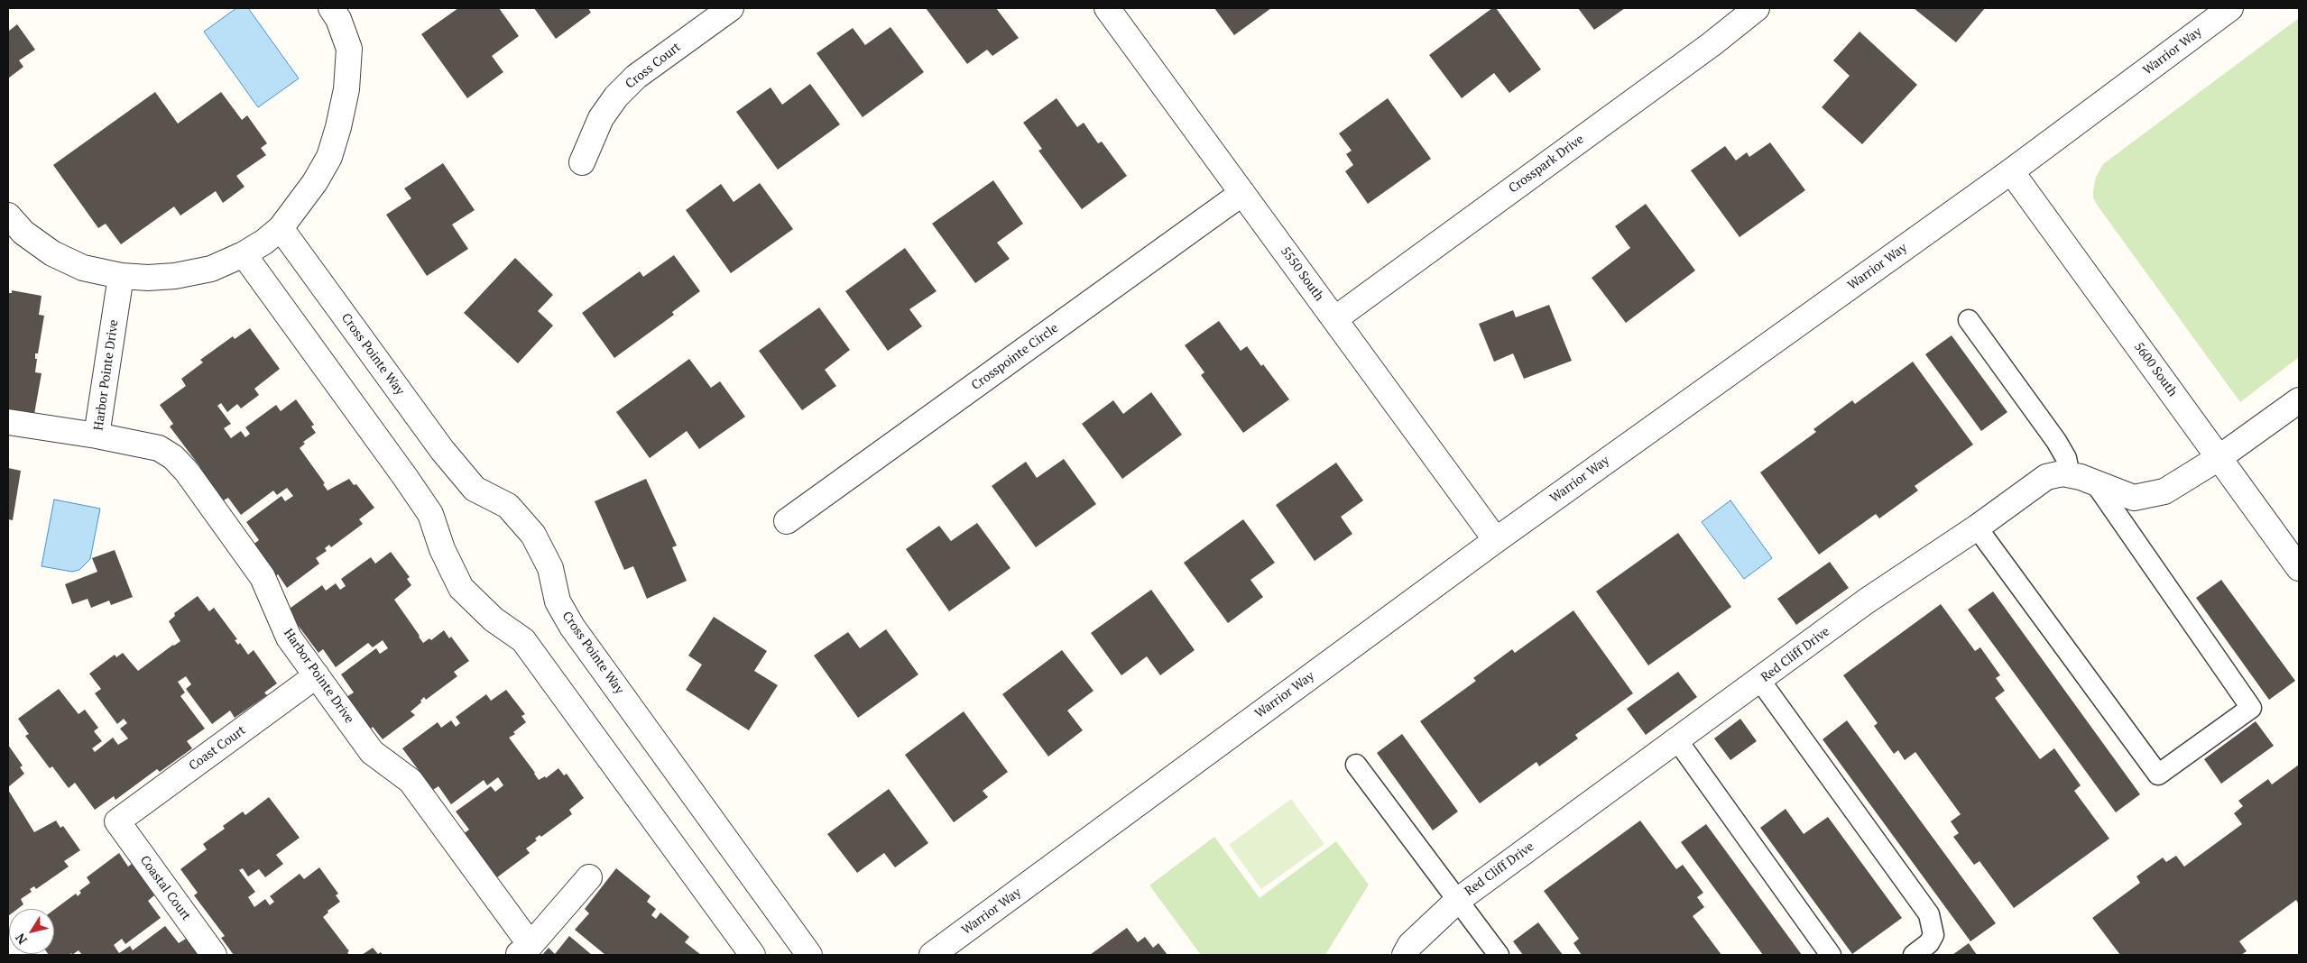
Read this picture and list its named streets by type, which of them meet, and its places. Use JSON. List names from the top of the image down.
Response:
{
  "streets": {
    "street": [
      "Warrior Way",
      "Cross Court",
      "Crosspark Drive",
      "5550 South",
      "Cross Pointe Way",
      "Crosspointe Circle",
      "5600 South",
      "Harbor Pointe Drive",
      "Red Cliff Drive",
      "Coast Court",
      "Coastal Court"
    ]
  },
  "crossings": [
    ["Warrior Way", "5550 South"],
    ["Warrior Way", "5600 South"],
    ["Crosspark Drive", "5550 South"],
    ["5550 South", "Crosspointe Circle"],
    ["5600 South", "Red Cliff Drive"],
    ["Harbor Pointe Drive", "Coast Court"],
    ["Coast Court", "Coastal Court"]
  ],
  "north": "bottom left"
}
